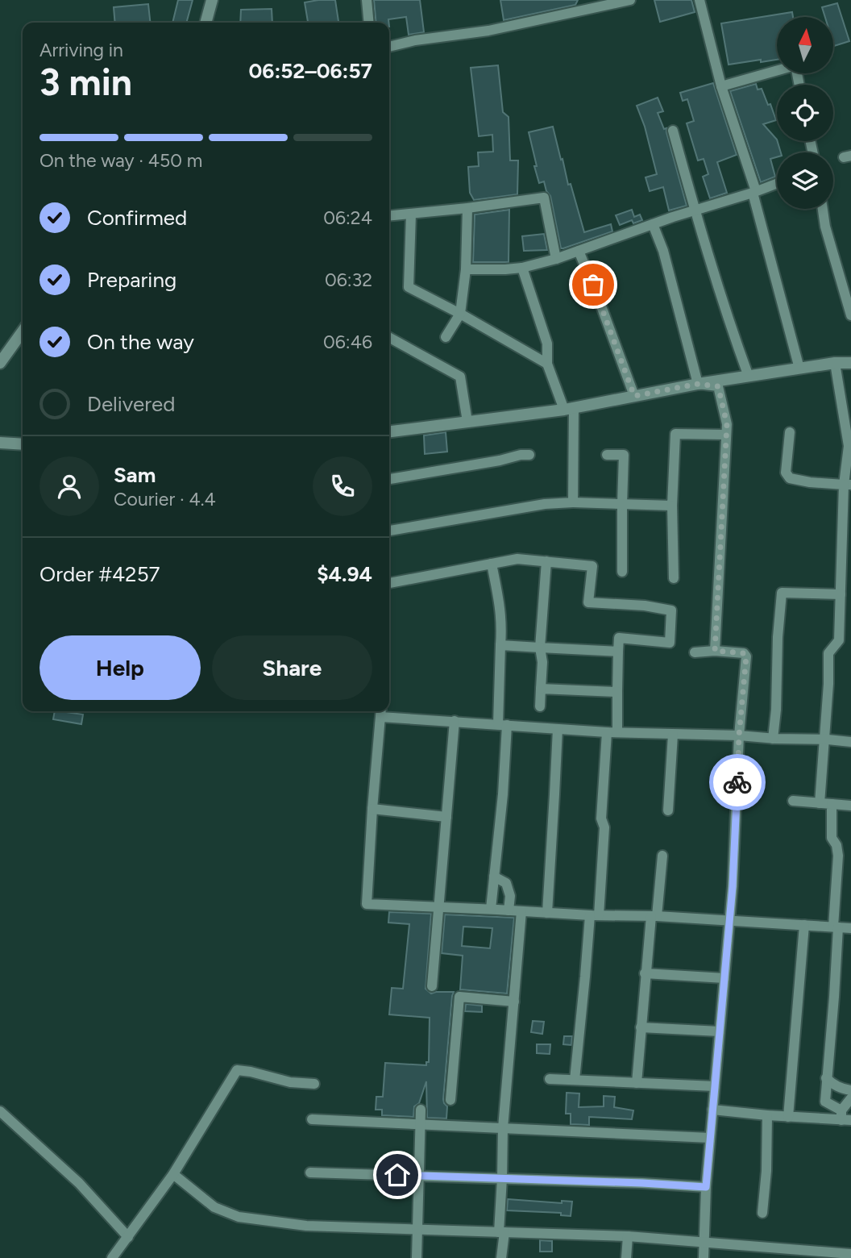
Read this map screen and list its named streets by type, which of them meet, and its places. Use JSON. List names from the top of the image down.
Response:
{
  "north": "top",
  "page": {
    "heading": ["3 min", "Arriving in", "06:52–06:57"],
    "panel": [
      "Sam",
      "Courier · 4.4",
      "Order #4257",
      "$4.94"
    ],
    "bar": "On the way · 450 m",
    "list": [
      ["Confirmed", "06:24"],
      ["Preparing", "06:32"],
      ["On the way", "06:46"],
      "Delivered"
    ],
    "buttons": ["Help", "Share"]
  }
}
